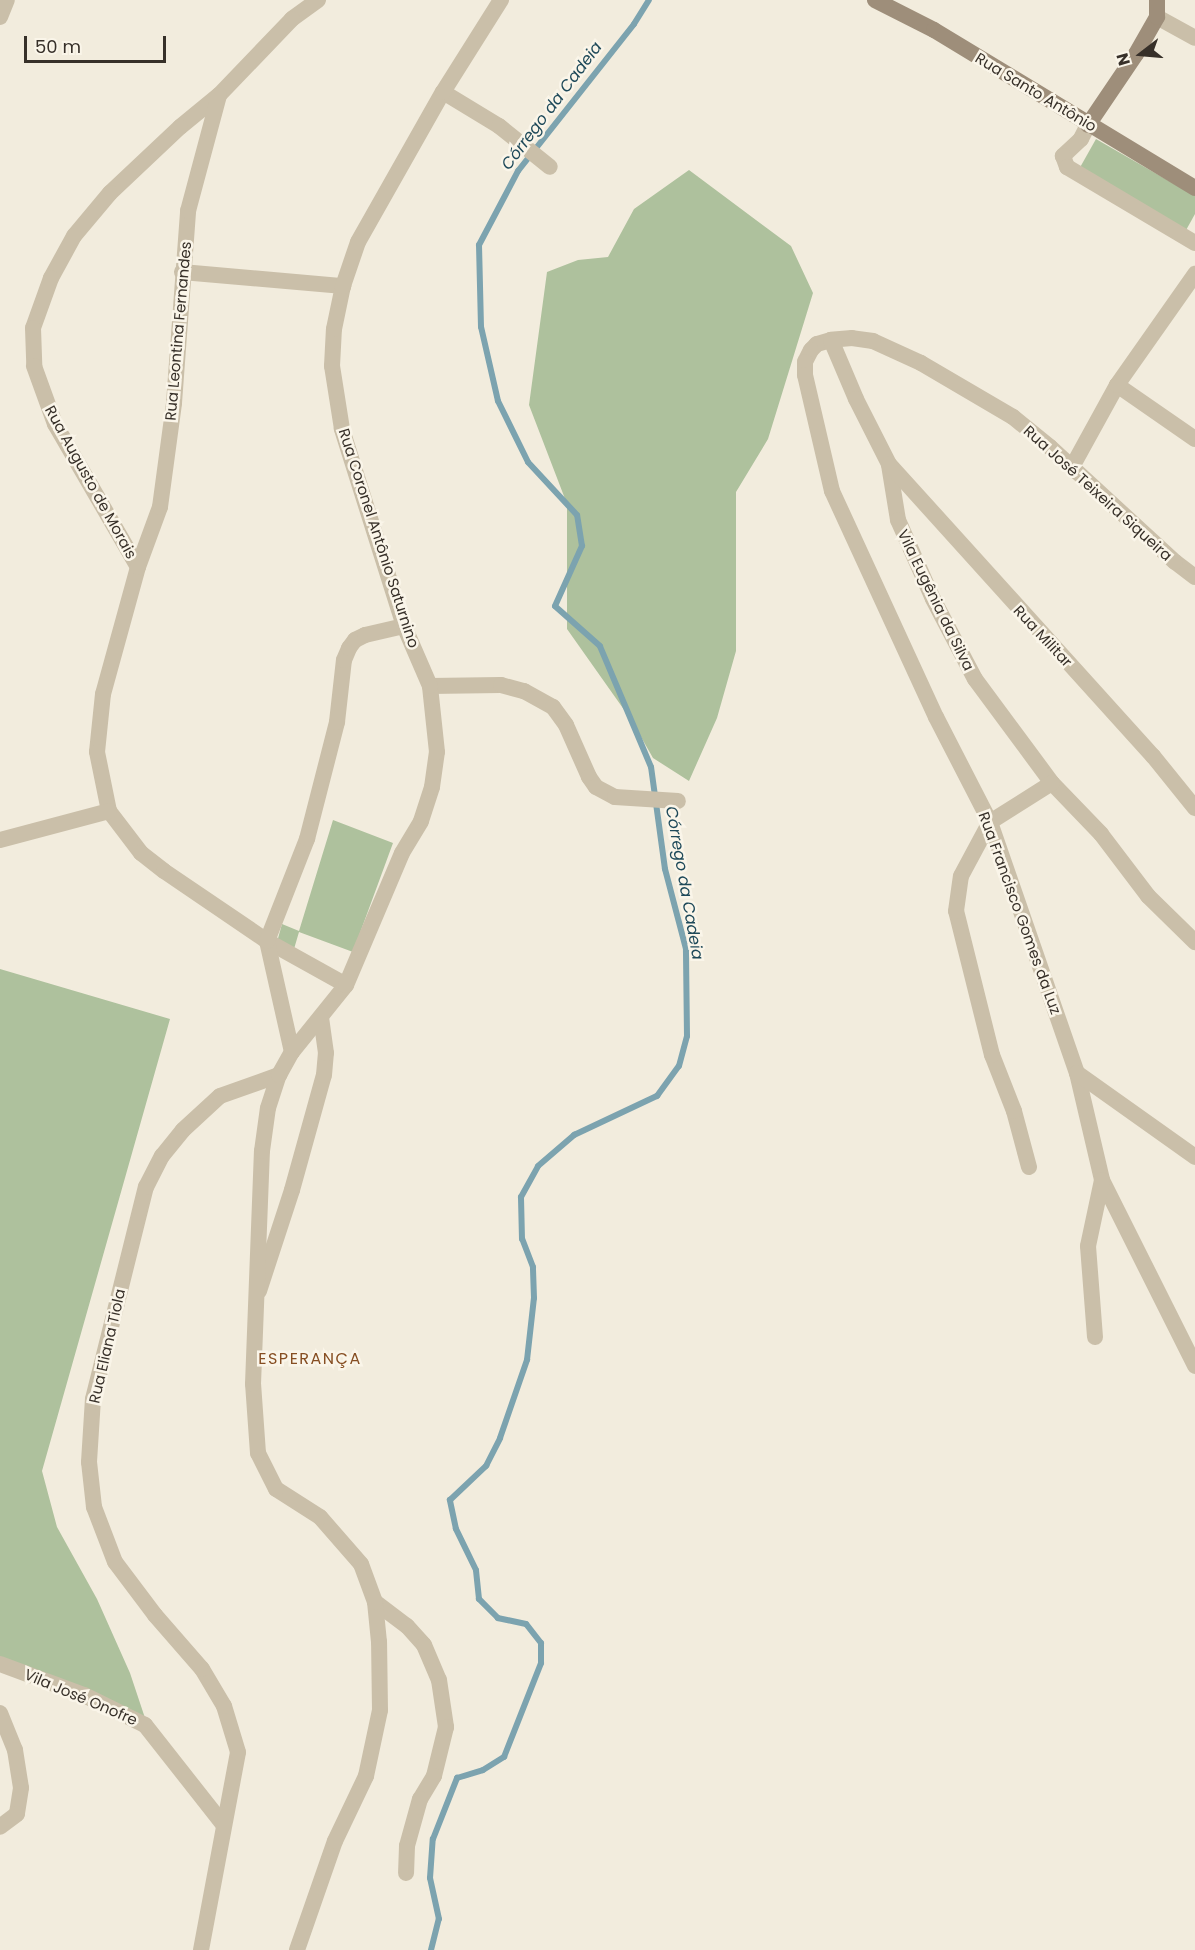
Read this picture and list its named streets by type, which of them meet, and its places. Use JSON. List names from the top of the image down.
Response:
{
  "streets": {
    "main road": ["Rua Santo Antônio"],
    "street": [
      "Rua Leontina Fernandes",
      "Rua Augusto de Morais",
      "Rua José Teixeira Siqueira",
      "Rua Coronel Antônio Saturnino",
      "Vila Eugênia da Silva",
      "Rua Militar",
      "Rua Francisco Gomes da Luz",
      "Rua Eliana Tiola",
      "Vila José Onofre"
    ]
  },
  "crossings": [
    ["Rua Leontina Fernandes", "Rua Augusto de Morais"],
    ["Rua Augusto de Morais", "Rua Coronel Antônio Saturnino"],
    ["Rua José Teixeira Siqueira", "Rua Francisco Gomes da Luz"],
    ["Rua Coronel Antônio Saturnino", "Rua Eliana Tiola"],
    ["Vila Eugênia da Silva", "Rua Militar"],
    ["Rua Eliana Tiola", "Vila José Onofre"]
  ],
  "districts": ["ESPERANÇA"],
  "water": ["Córrego da Cadeia"],
  "scale_bar": "50 m",
  "north": "left"
}
